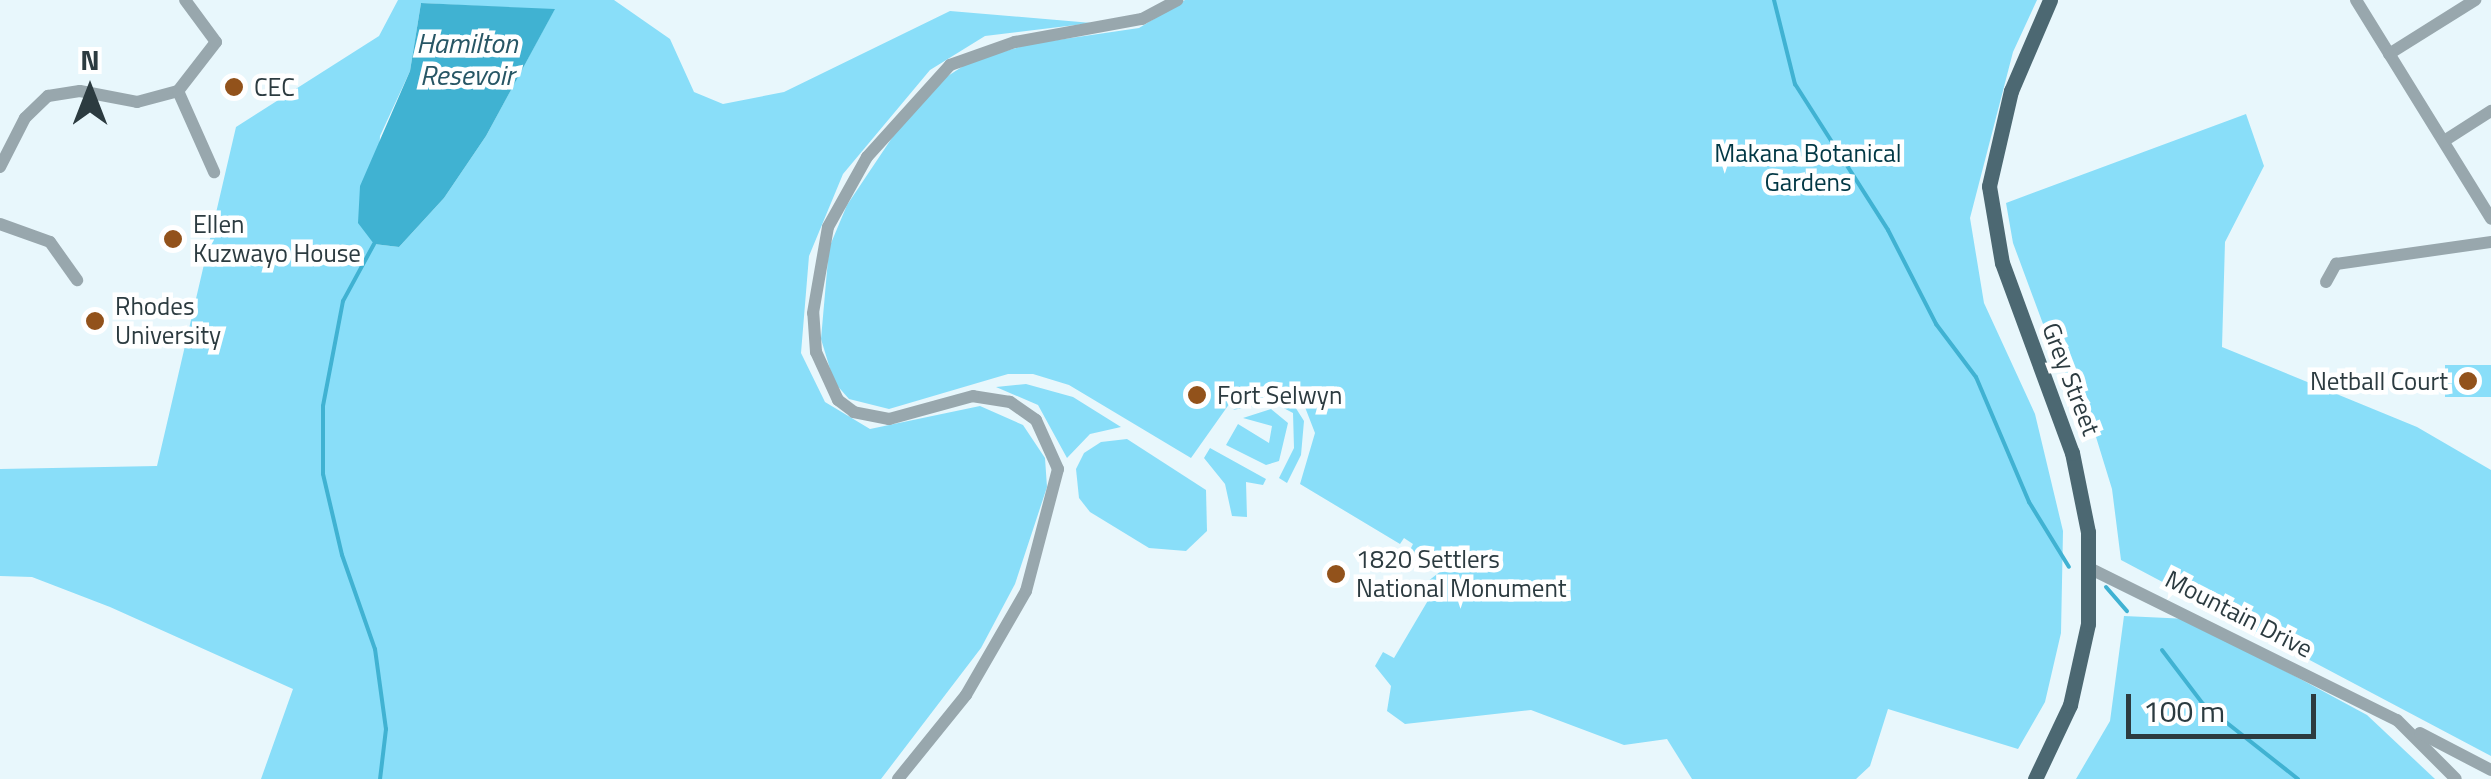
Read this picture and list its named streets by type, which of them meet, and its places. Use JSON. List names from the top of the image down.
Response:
{
  "streets": {
    "main road": ["Grey Street"],
    "street": ["Mountain Drive"]
  },
  "crossings": [
    ["Grey Street", "Mountain Drive"]
  ],
  "water": ["Hamilton Resevoir"],
  "parks": ["Makana Botanical Gardens"],
  "places": [
    "CEC",
    "Ellen Kuzwayo House",
    "Rhodes University",
    "Netball Court",
    "Fort Selwyn",
    "1820 Settlers National Monument"
  ],
  "scale_bar": "100 m",
  "north": "top"
}
